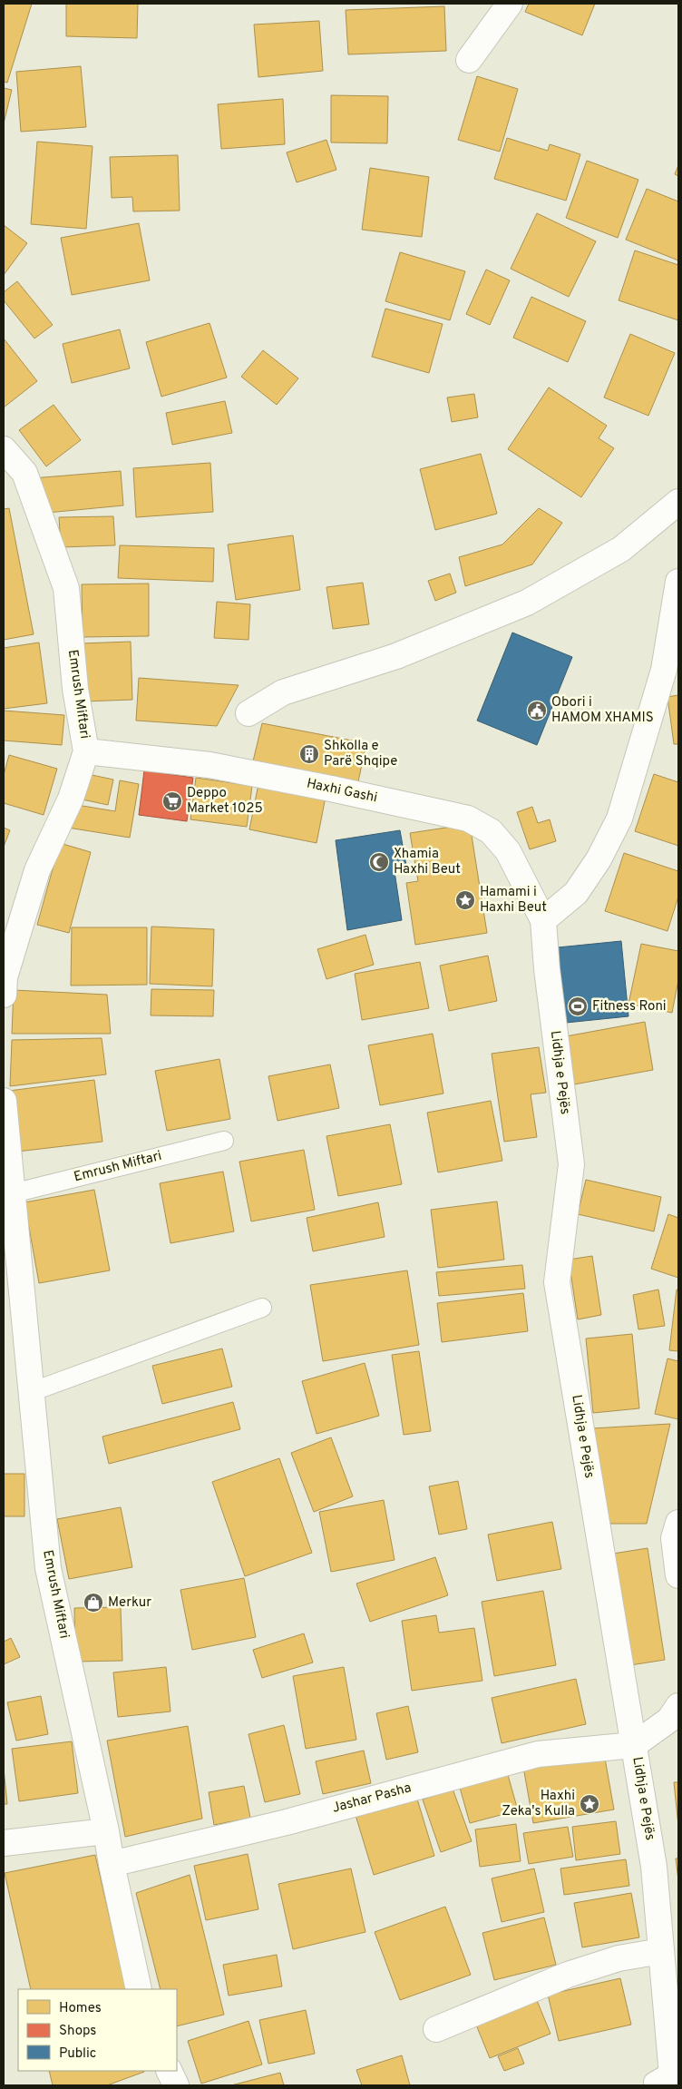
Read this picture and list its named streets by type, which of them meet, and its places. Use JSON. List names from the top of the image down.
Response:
{
  "streets": {
    "street": [
      "Emrush Miftari",
      "Haxhi Gashi",
      "Lidhja e Pejës",
      "Jashar Pasha"
    ]
  },
  "crossings": [
    ["Emrush Miftari", "Haxhi Gashi"],
    ["Emrush Miftari", "Jashar Pasha"],
    ["Haxhi Gashi", "Lidhja e Pejës"],
    ["Lidhja e Pejës", "Jashar Pasha"]
  ],
  "places": {
    "public building": ["Obori i HAMOM XHAMIS"],
    "building": ["Shkolla e Parë Shqipe"],
    "supermarket": ["Deppo Market 1025"],
    "mosque": ["Xhamia Haxhi Beut"],
    "place": ["Hamami i Haxhi Beut", "Haxhi Zeka's Kulla"],
    "sports": ["Fitness Roni"],
    "shop": ["Merkur"]
  },
  "legend": ["Homes", "Shops", "Public"]
}
